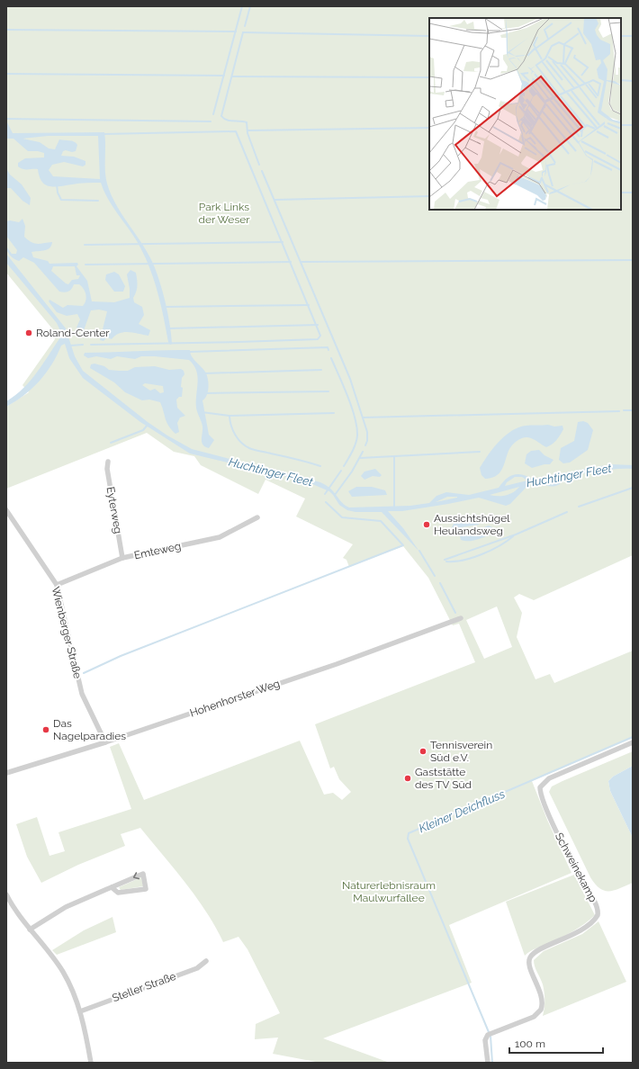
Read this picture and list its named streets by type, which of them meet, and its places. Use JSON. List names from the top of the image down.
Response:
{
  "streets": {
    "street": [
      "Eyterweg",
      "Emteweg",
      "Wienberger Straße",
      "Hohenhorster Weg",
      "Schweinekamp",
      "Steller Straße"
    ]
  },
  "crossings": [
    ["Eyterweg", "Emteweg"],
    ["Emteweg", "Wienberger Straße"],
    ["Wienberger Straße", "Hohenhorster Weg"]
  ],
  "water": ["Huchtinger Fleet", "Kleiner Deichfluss"],
  "parks": ["Park Links der Weser", "Naturerlebnisraum Maulwurfallee"],
  "places": [
    "Roland-Center",
    "Aussichtshügel Heulandsweg",
    "Das Nagelparadies",
    "Tennisverein Süd e.V.",
    "Gaststätte des TV Süd"
  ],
  "scale_bar": "100 m"
}
